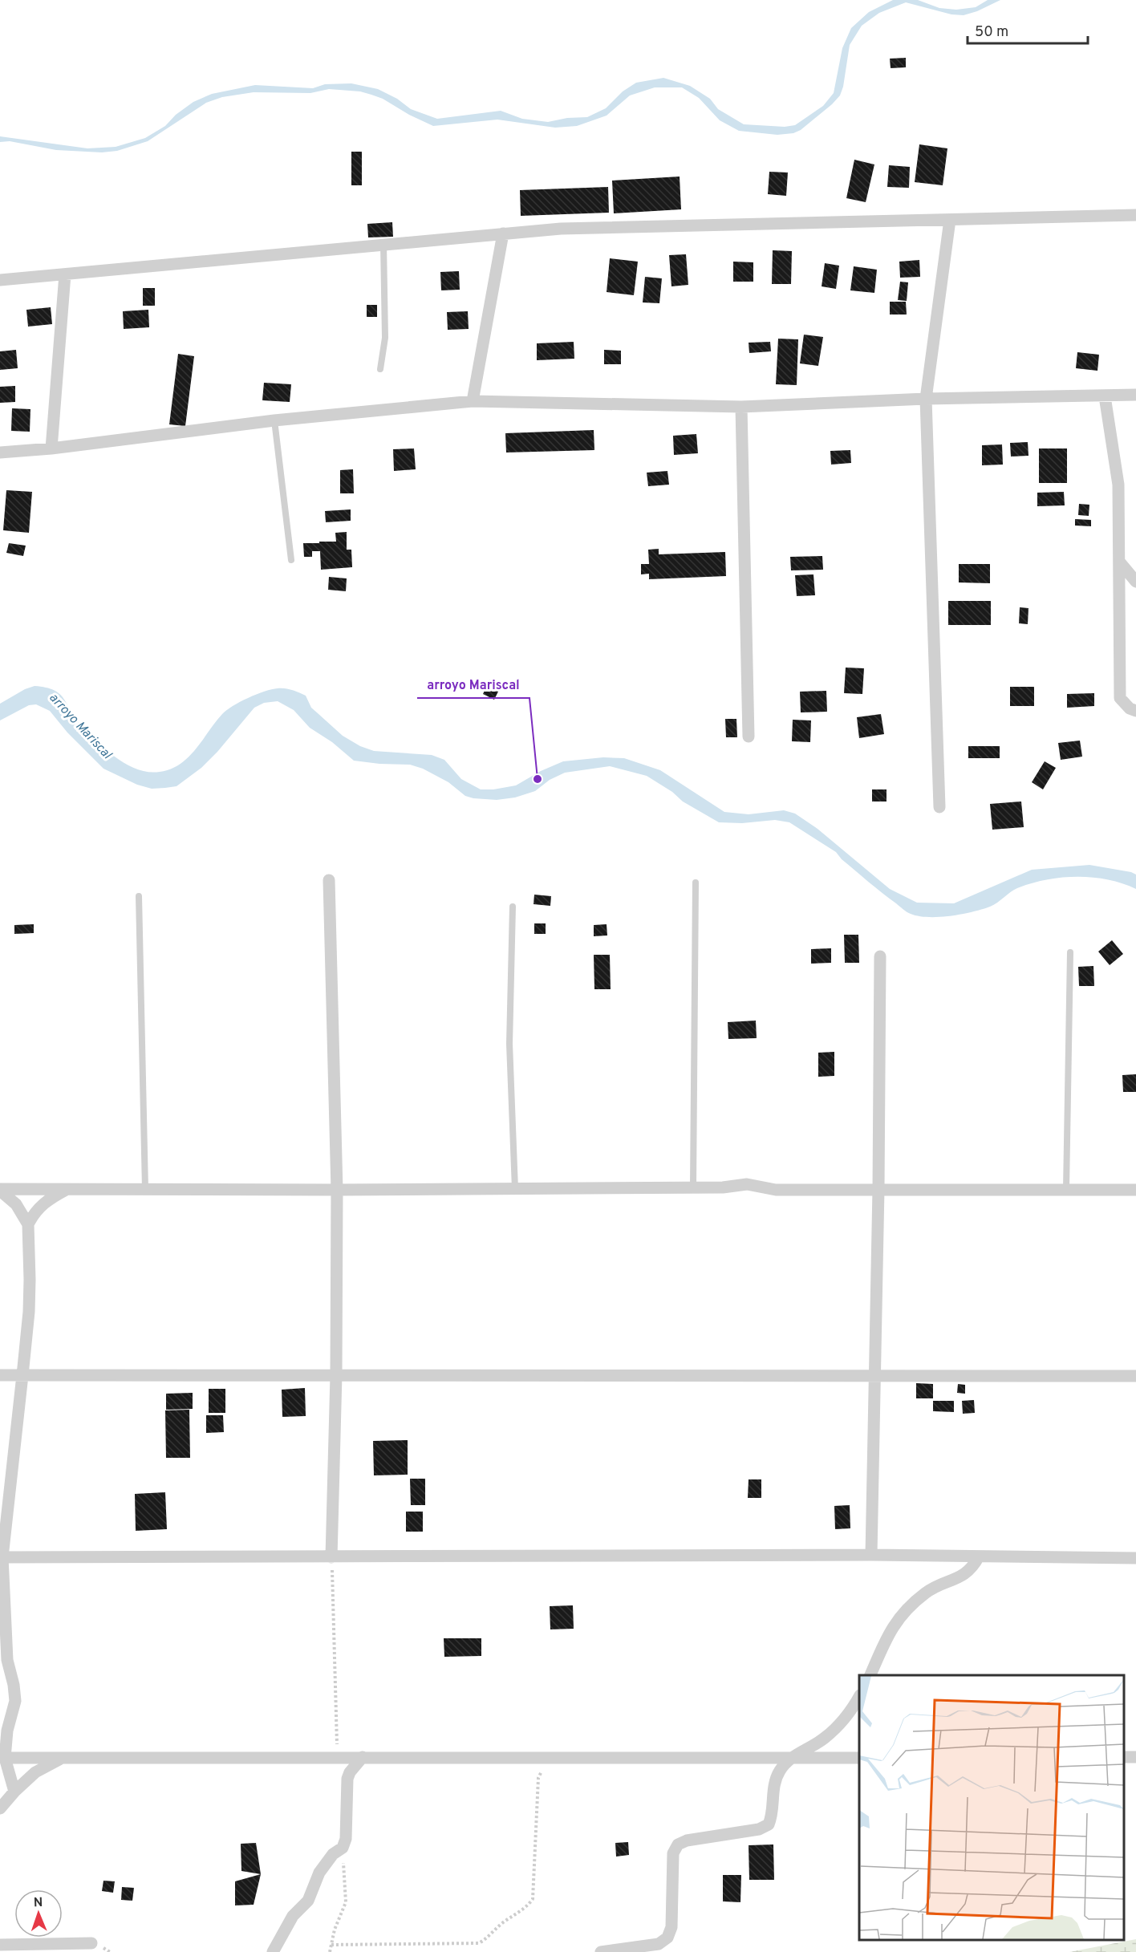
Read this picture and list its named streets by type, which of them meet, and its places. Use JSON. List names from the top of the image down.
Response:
{
  "water": ["arroyo Mariscal"],
  "places": ["arroyo Mariscal"],
  "scale_bar": "50 m",
  "north": "top"
}
